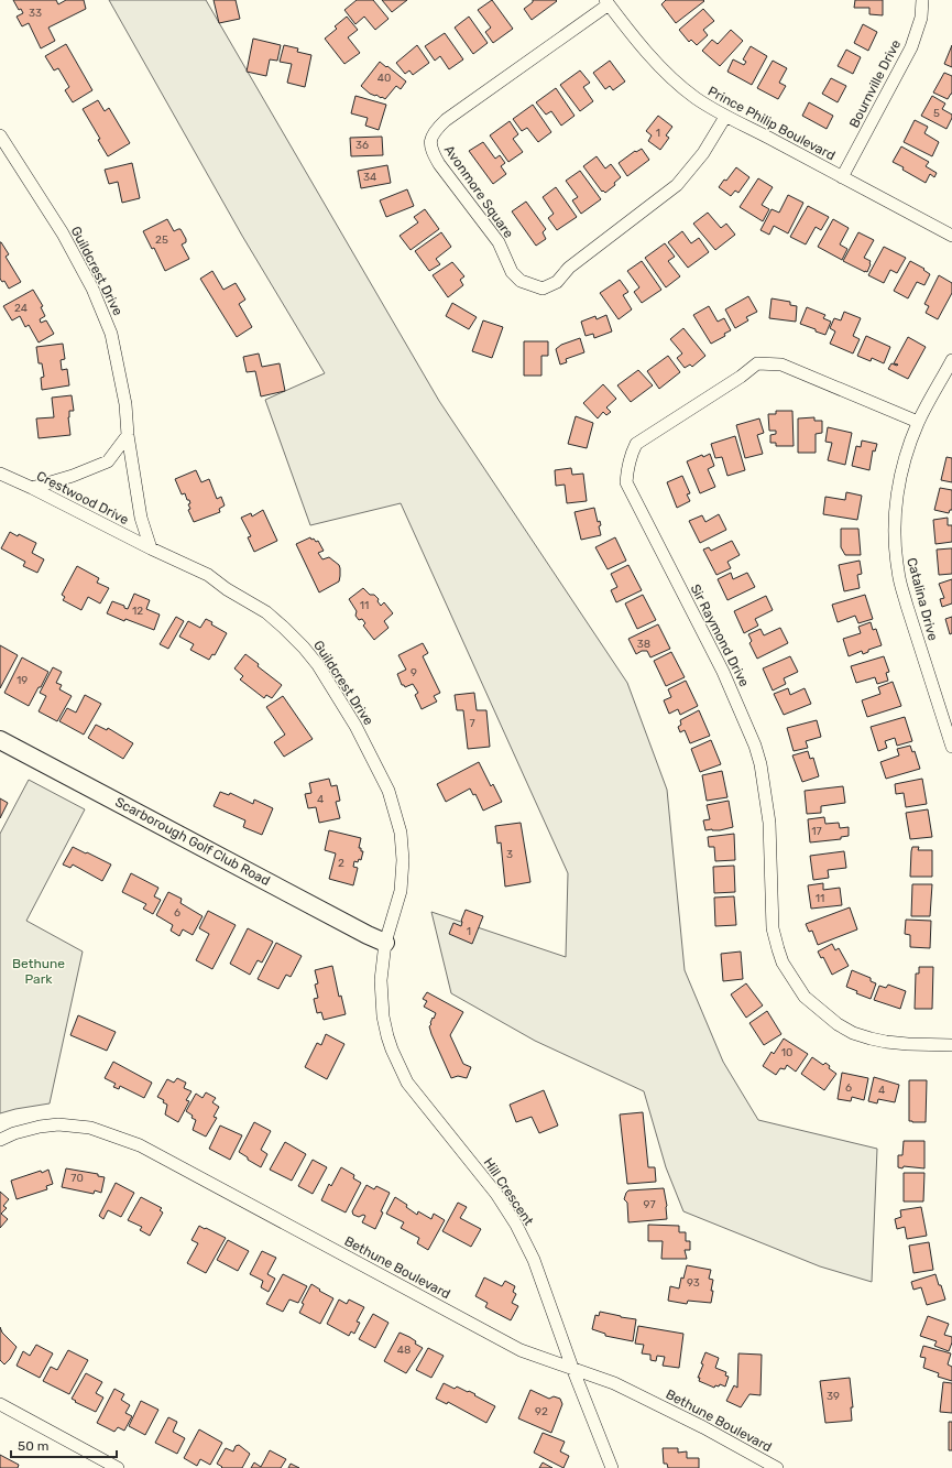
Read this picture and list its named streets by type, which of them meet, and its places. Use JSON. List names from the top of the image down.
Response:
{
  "streets": {
    "street": [
      "Bournville Drive",
      "Prince Philip Boulevard",
      "Avonmore Square",
      "Guildcrest Drive",
      "Crestwood Drive",
      "Catalina Drive",
      "Sir Raymond Drive",
      "Scarborough Golf Club Road",
      "Hill Crescent",
      "Bethune Boulevard"
    ]
  },
  "crossings": [
    ["Bournville Drive", "Prince Philip Boulevard"],
    ["Prince Philip Boulevard", "Avonmore Square"],
    ["Guildcrest Drive", "Crestwood Drive"],
    ["Guildcrest Drive", "Scarborough Golf Club Road"],
    ["Guildcrest Drive", "Hill Crescent"],
    ["Catalina Drive", "Sir Raymond Drive"],
    ["Scarborough Golf Club Road", "Hill Crescent"],
    ["Hill Crescent", "Bethune Boulevard"]
  ],
  "parks": ["Bethune Park"],
  "house_numbers": [
    "33",
    "40",
    "5",
    "1",
    "36",
    "34",
    "25",
    "24",
    "11",
    "12",
    "38",
    "9",
    "19",
    "7",
    "4",
    "17",
    "3",
    "2",
    "11",
    "6",
    "1",
    "10",
    "6",
    "4",
    "70",
    "97",
    "93",
    "48",
    "39",
    "92"
  ],
  "scale_bar": "50 m"
}
